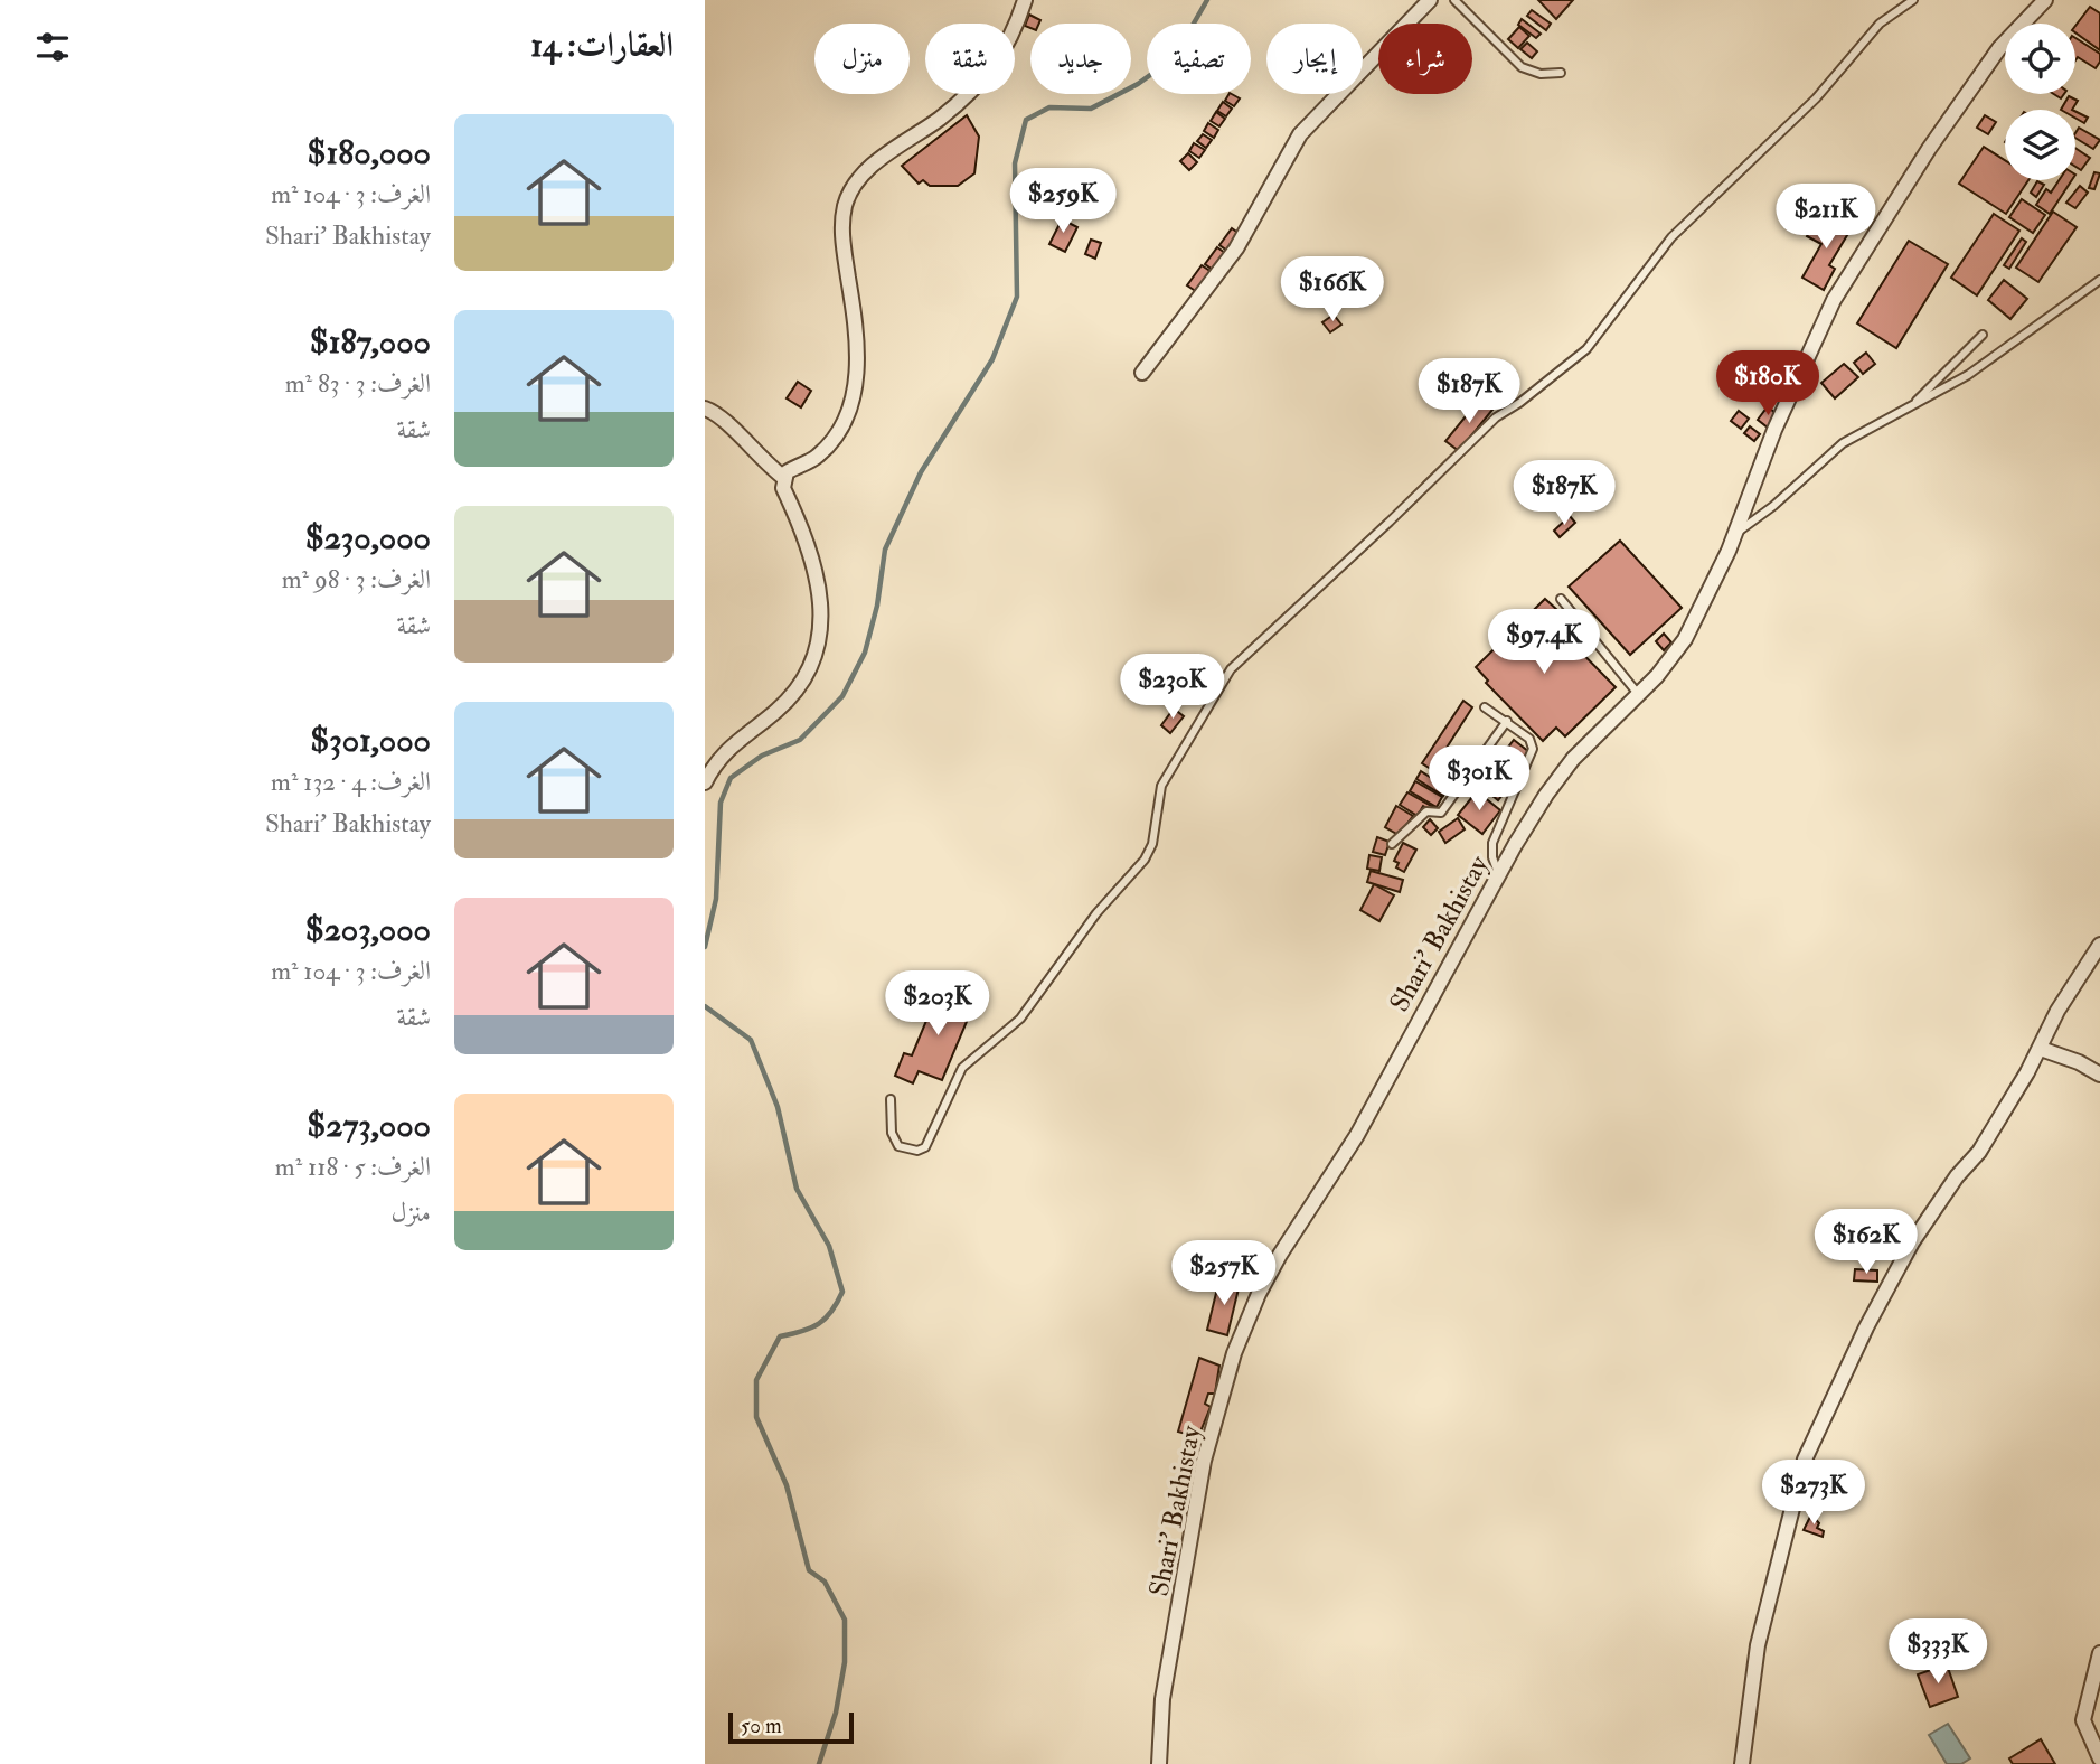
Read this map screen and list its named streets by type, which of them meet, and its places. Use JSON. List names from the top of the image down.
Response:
{
  "streets": {
    "street": ["Shari' Bakhistay"]
  },
  "scale_bar": "50 m",
  "page": {
    "heading": "العقارات: 14",
    "chip": [
      "شراء",
      "إيجار",
      "تصفية",
      "جديد",
      "شقة",
      "منزل"
    ],
    "list": [
      {
        "name": "$180,000",
        "note": "الغرف: 3 · 104 m² · Shari' Bakhistay"
      },
      {
        "name": "$187,000",
        "note": "الغرف: 3 · 83 m² · شقة"
      },
      {
        "name": "$230,000",
        "note": "الغرف: 3 · 98 m² · شقة"
      },
      {
        "name": "$301,000",
        "note": "الغرف: 4 · 132 m² · Shari' Bakhistay"
      },
      {
        "name": "$203,000",
        "note": "الغرف: 3 · 104 m² · شقة"
      },
      {
        "name": "$273,000",
        "note": "الغرف: 5 · 118 m² · منزل"
      }
    ],
    "price": [
      "$259K",
      "$211K",
      "$166K",
      "$180K",
      "$187K",
      "$187K",
      "$97.4K",
      "$230K",
      "$301K",
      "$203K",
      "$162K",
      "$257K",
      "$273K",
      "$333K"
    ],
    "scale": "50 m"
  }
}
